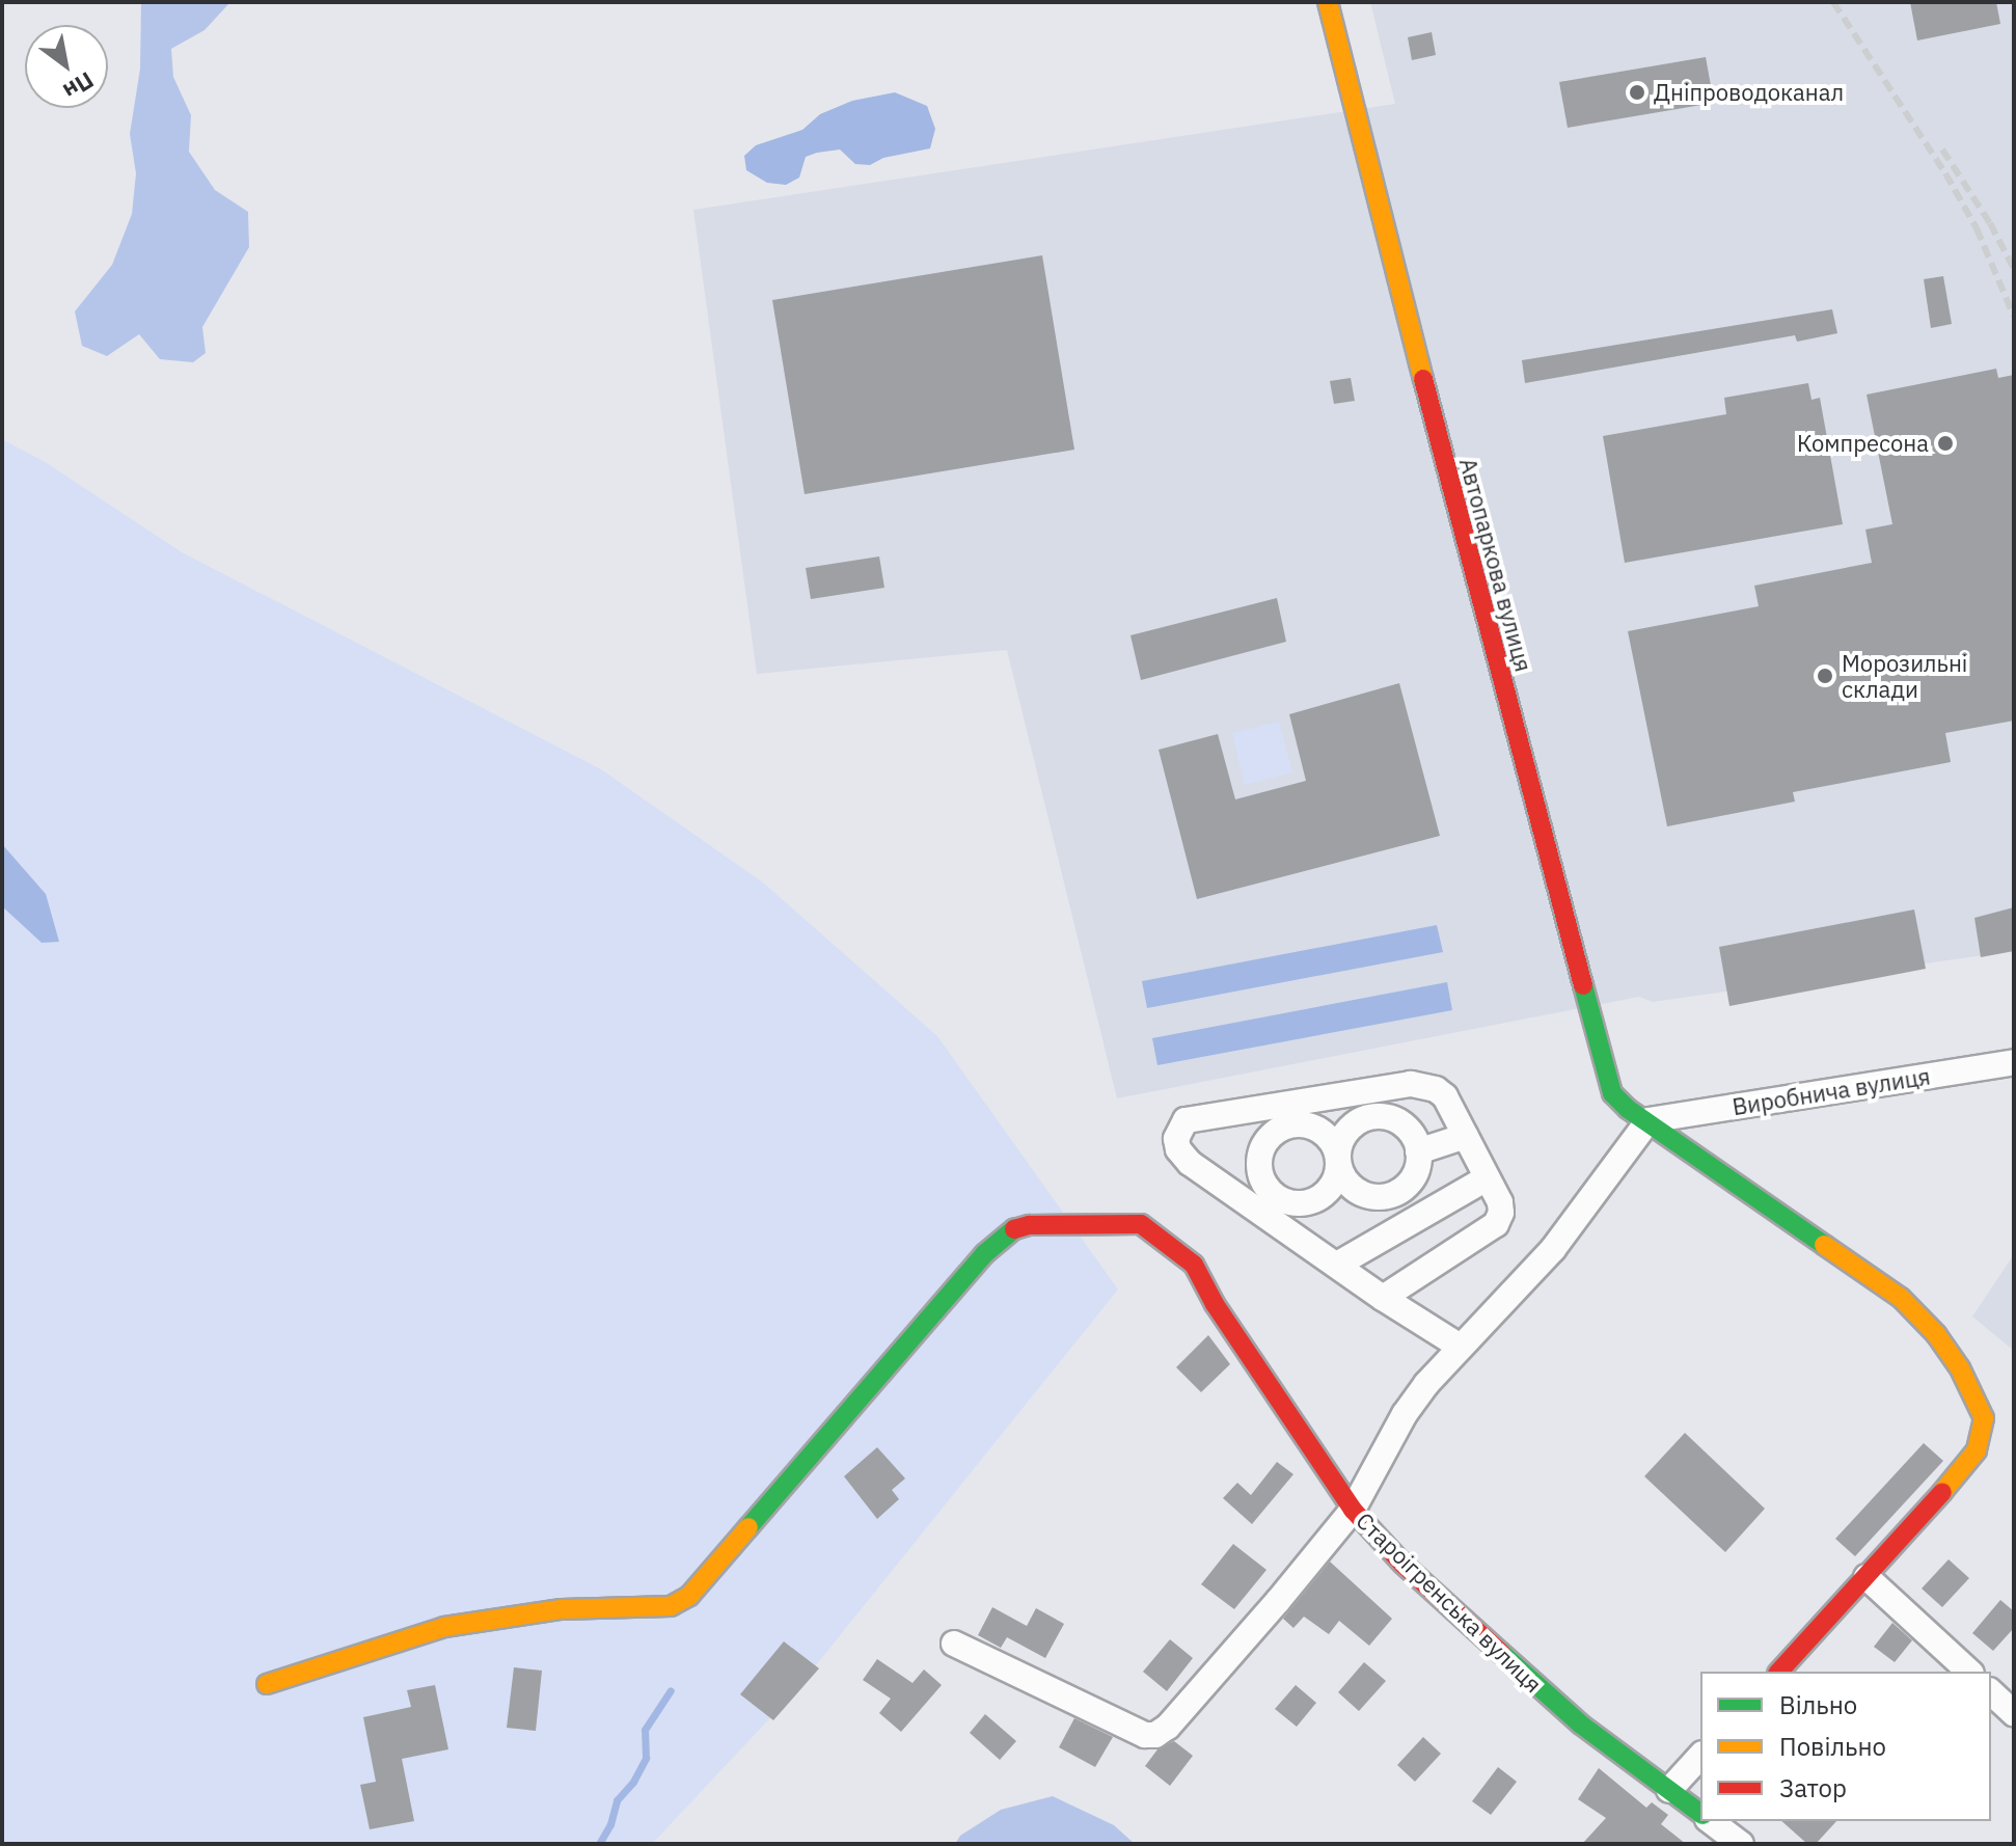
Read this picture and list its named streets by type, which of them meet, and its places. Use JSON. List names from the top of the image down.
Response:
{
  "streets": {
    "street": ["Автопаркова вулиця", "Виробнича вулиця", "Староігренська вулиця"]
  },
  "crossings": [
    ["Автопаркова вулиця", "Виробнича вулиця"]
  ],
  "places": ["Дніпроводоканал", "Компресона", "Морозильні склади"],
  "legend": ["Вільно", "Повільно", "Затор"],
  "north": "bottom right"
}
